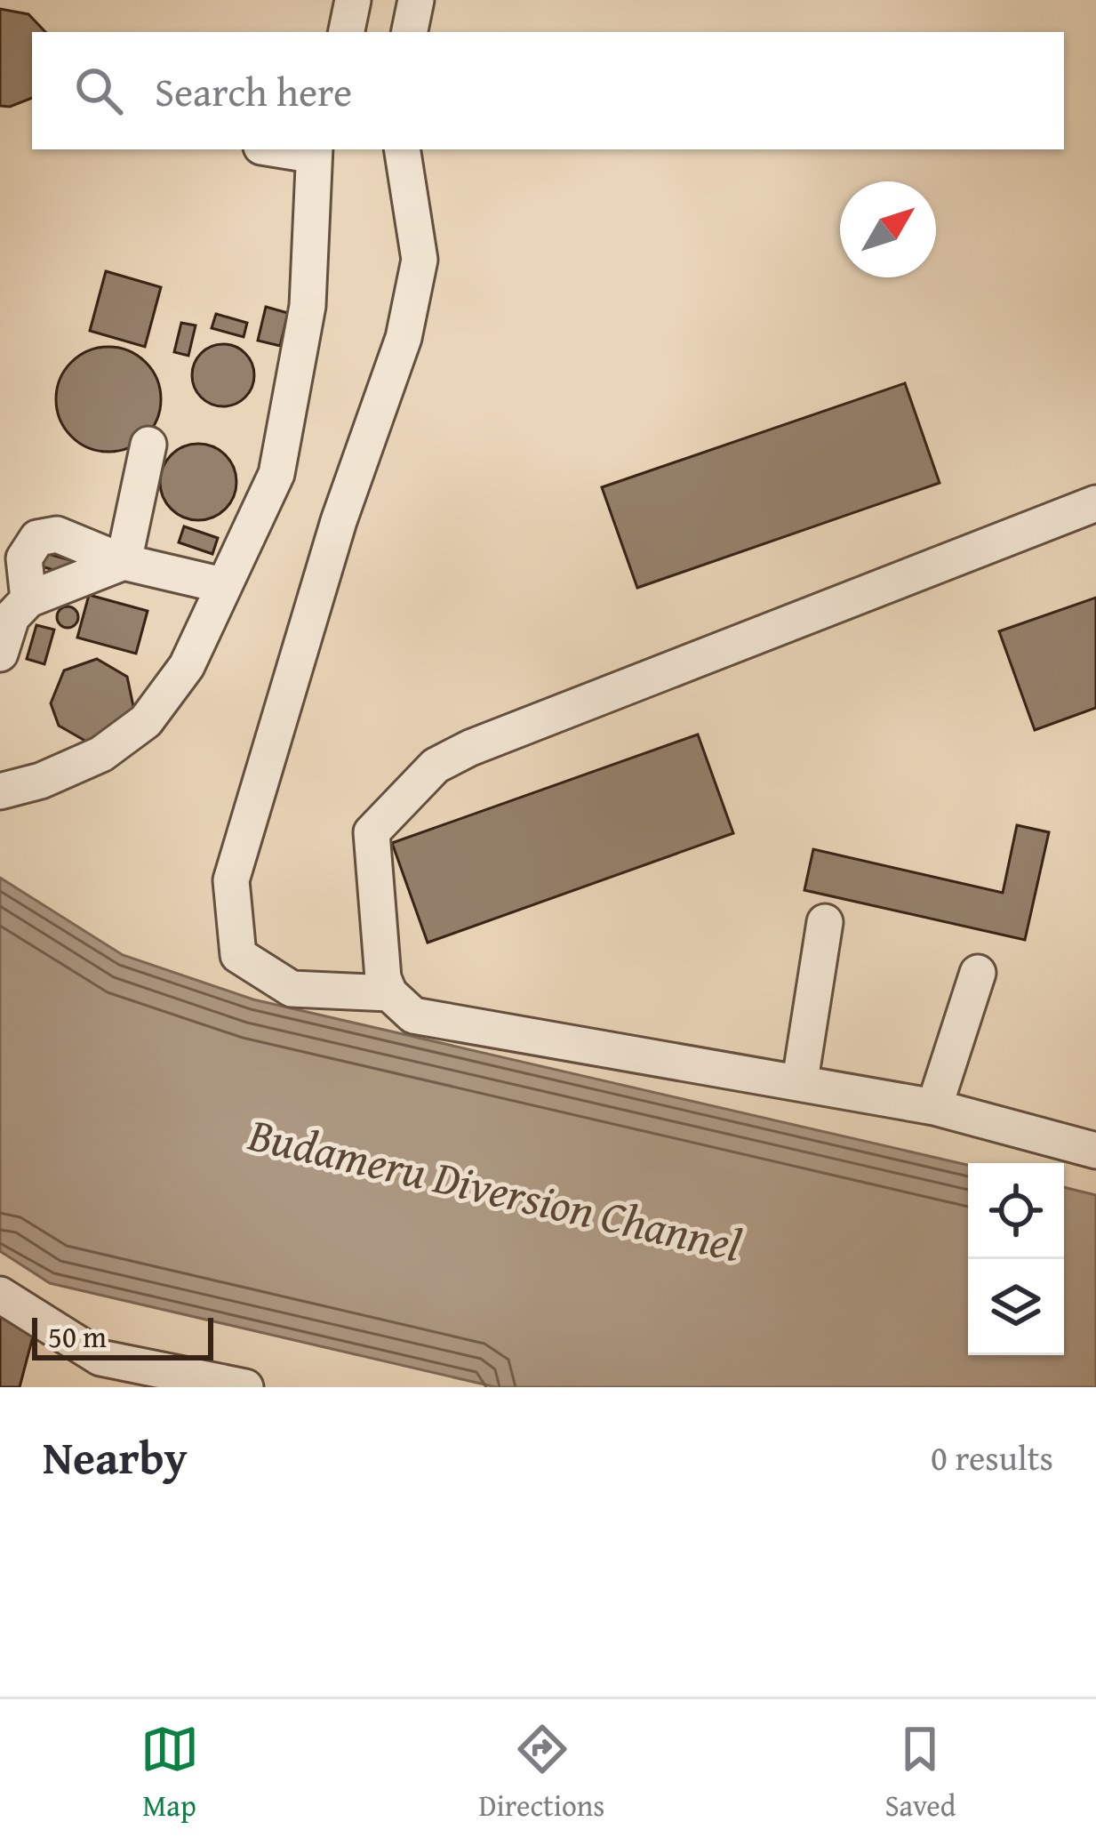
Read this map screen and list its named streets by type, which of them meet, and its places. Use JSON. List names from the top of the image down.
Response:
{
  "water": ["Budameru Diversion Channel"],
  "scale_bar": "50 m",
  "north": "top right",
  "page": {
    "search": "Search here",
    "scale": "50 m",
    "heading": ["Nearby", "0 results"],
    "nav": ["Map", "Directions", "Saved"]
  }
}
